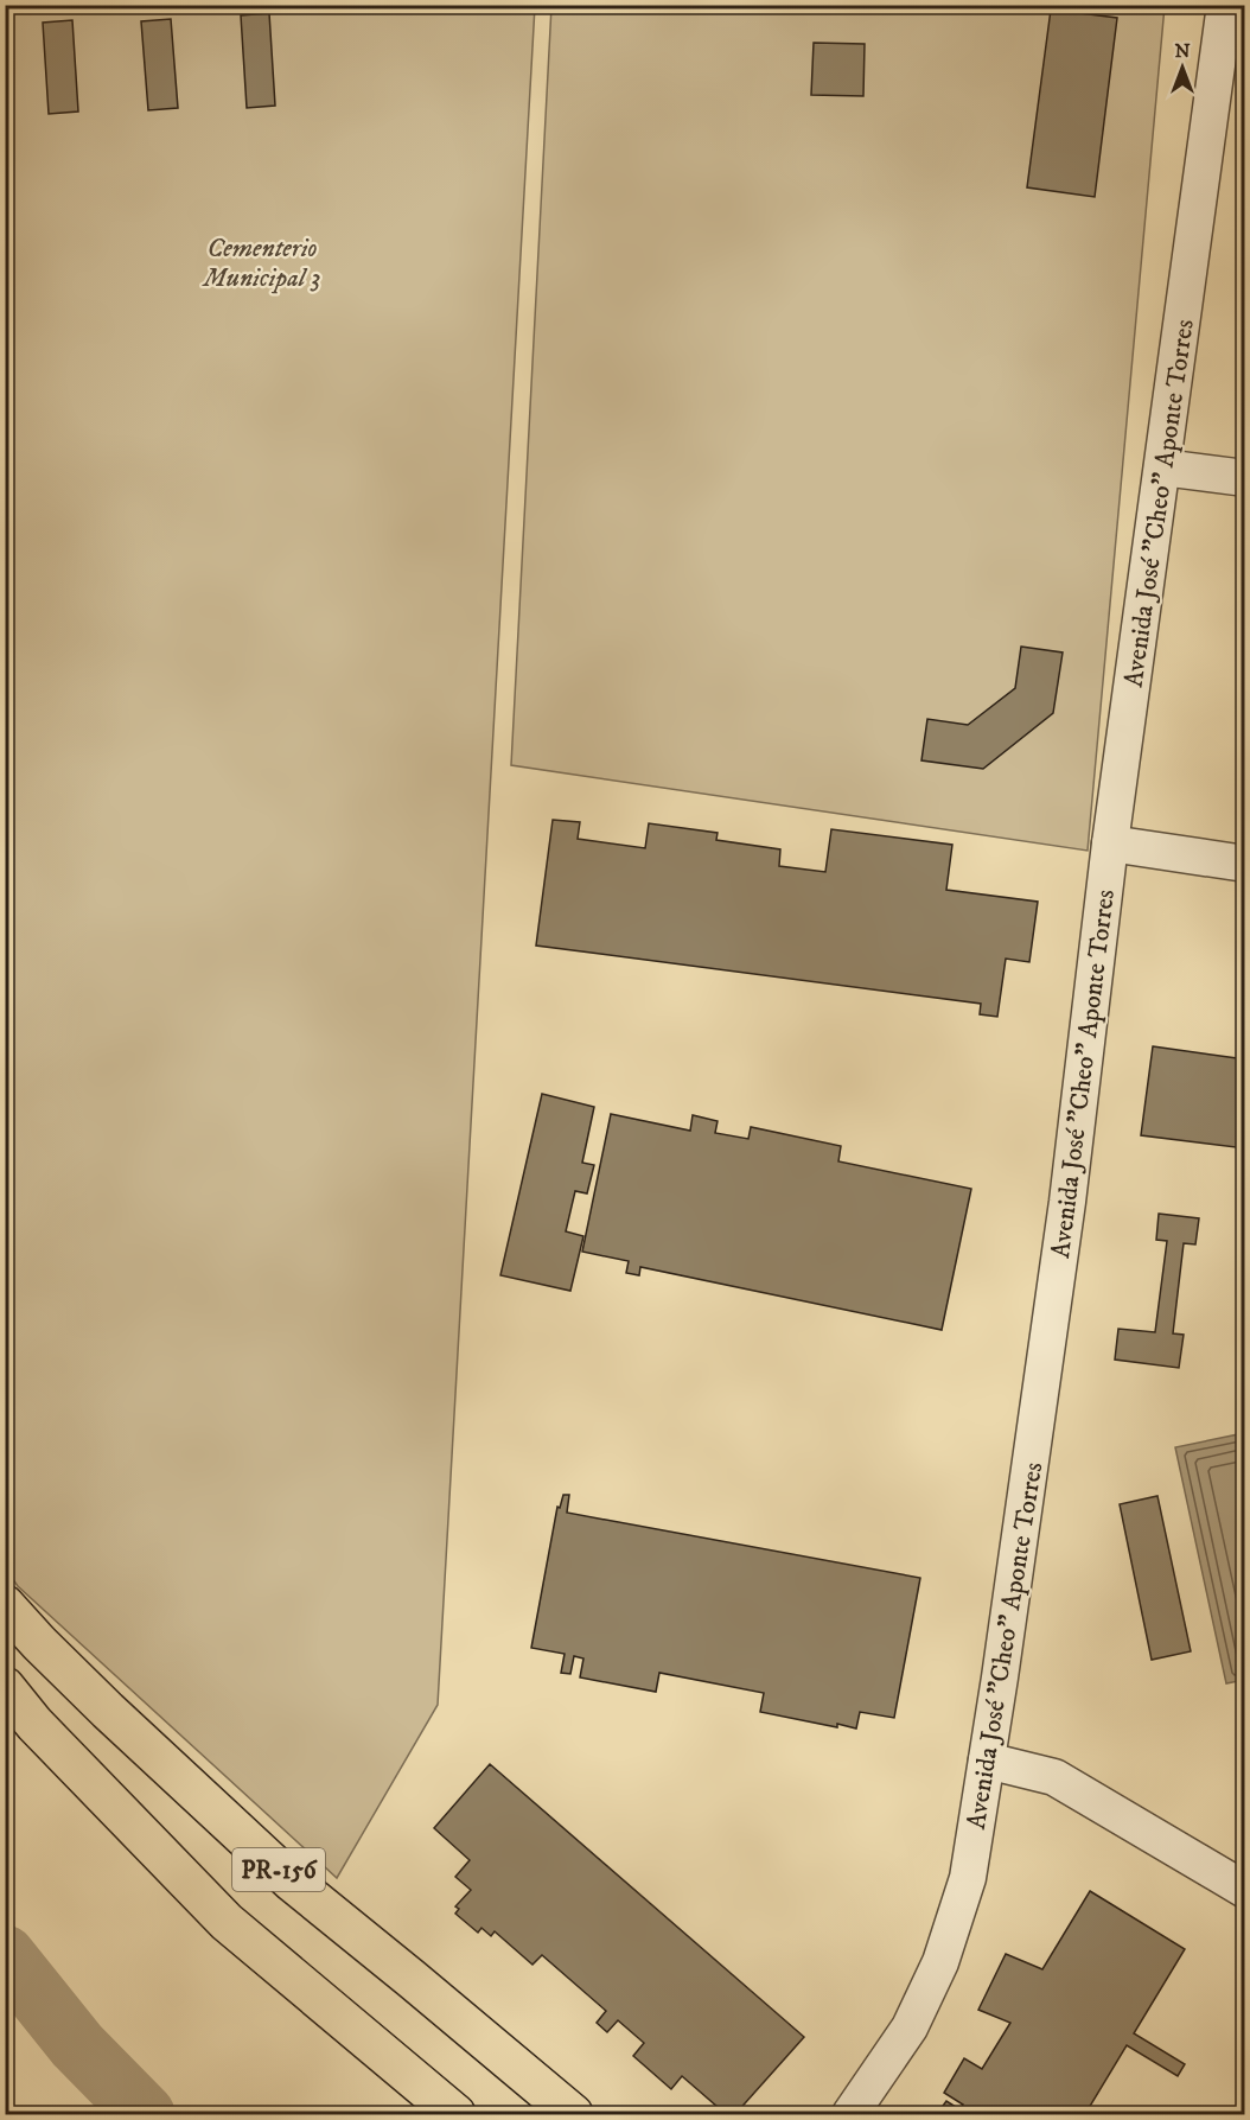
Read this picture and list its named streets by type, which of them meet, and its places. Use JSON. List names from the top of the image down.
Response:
{
  "streets": {
    "main road": ["PR-156"],
    "street": ["Avenida José \"Cheo\" Aponte Torres"]
  },
  "parks": ["Cementerio Municipal 3"],
  "north": "top"
}
